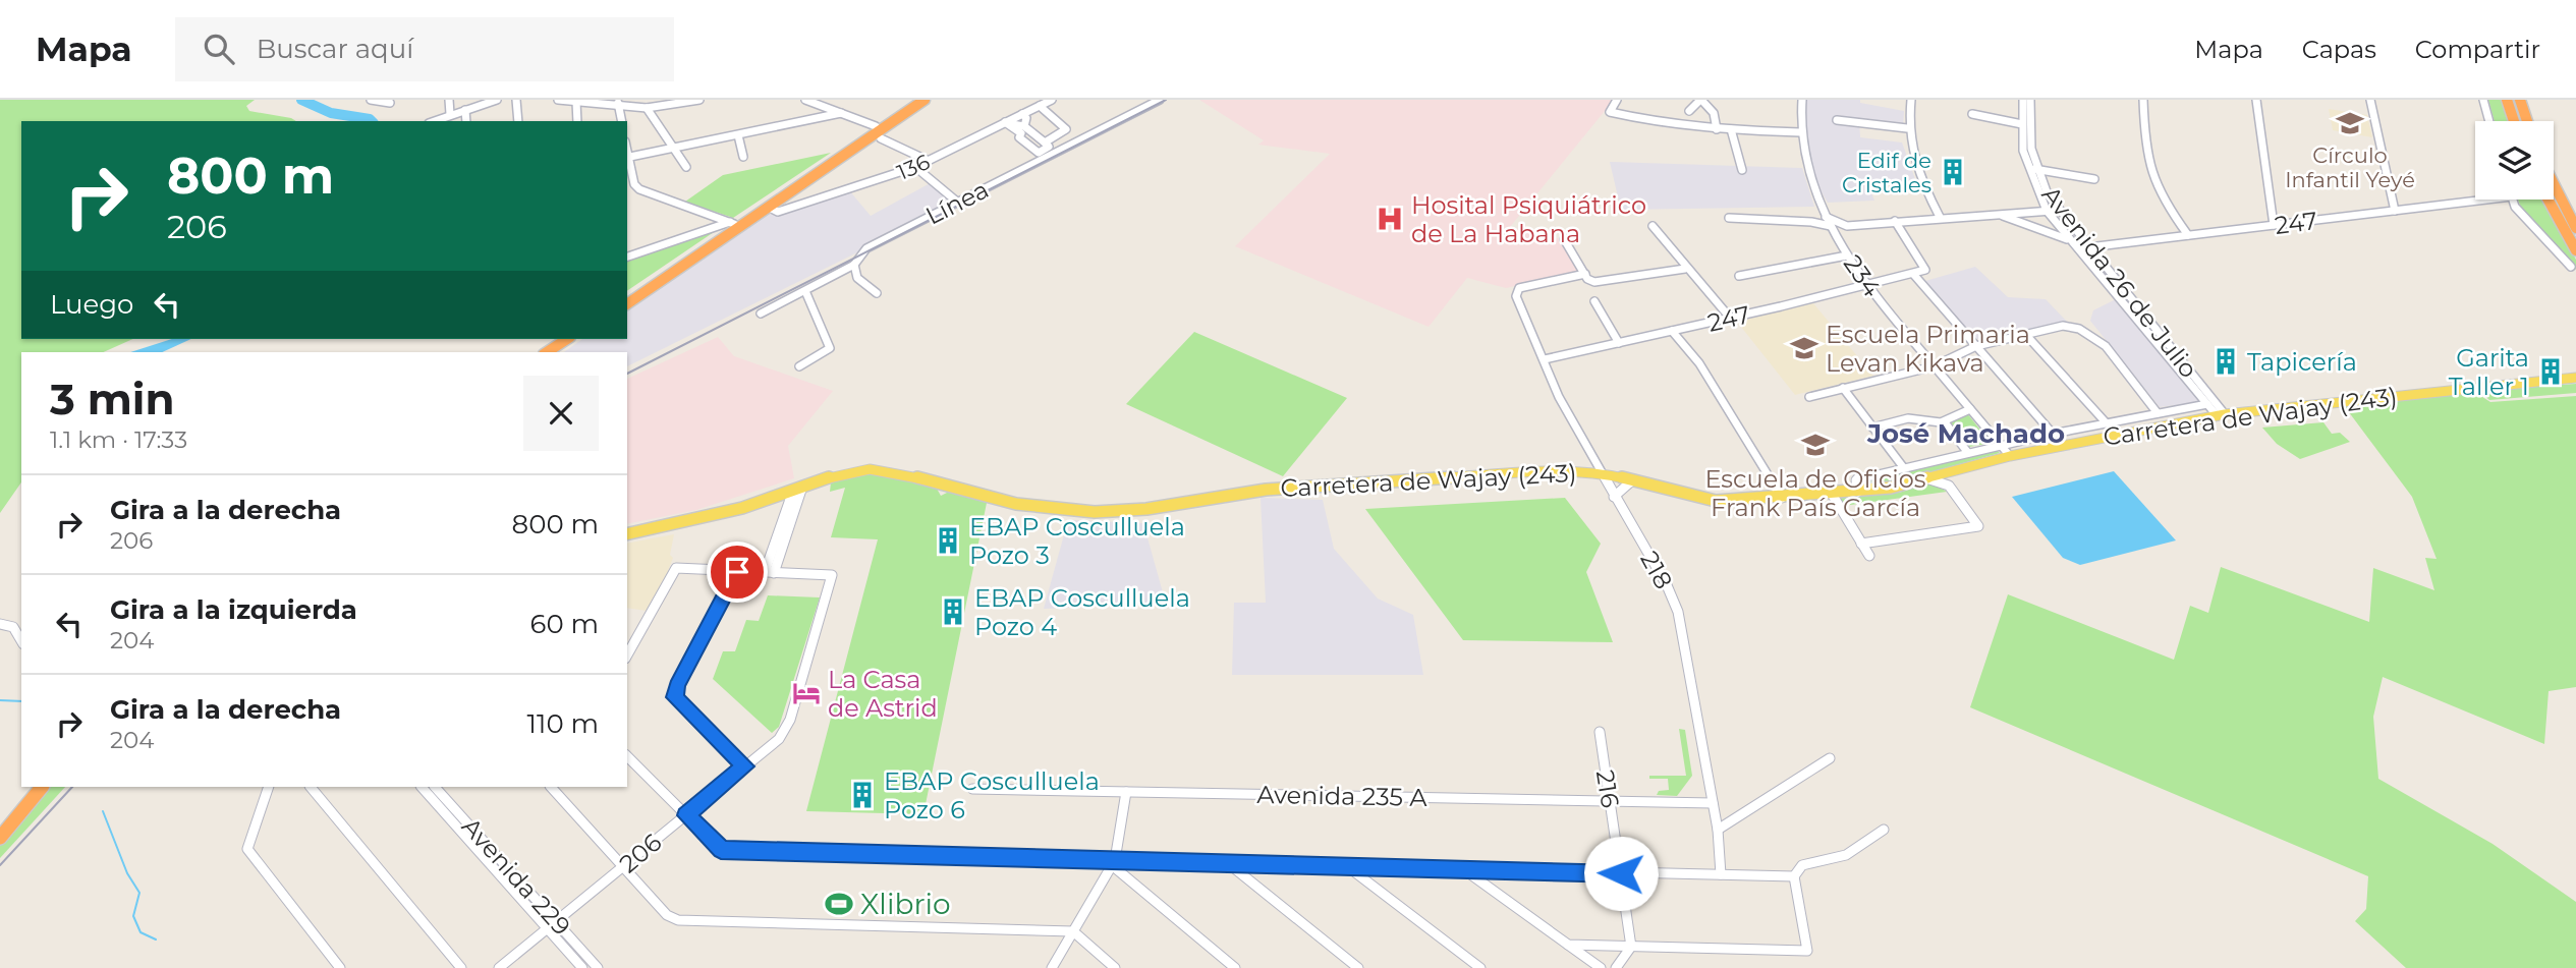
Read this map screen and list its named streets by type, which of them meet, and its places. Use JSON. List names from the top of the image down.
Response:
{
  "streets": {
    "main road": ["Carretera de Wajay (243)"],
    "street": [
      "136",
      "Línea",
      "247",
      "234",
      "Avenida 26 de Julio",
      "218",
      "216",
      "Avenida 235 A",
      "206",
      "Avenida 229"
    ]
  },
  "crossings": [
    ["247", "234"],
    ["247", "Avenida 26 de Julio"],
    ["247", "218"],
    ["234", "Carretera de Wajay (243)"],
    ["Avenida 26 de Julio", "Carretera de Wajay (243)"],
    ["Carretera de Wajay (243)", "218"],
    ["218", "Avenida 235 A"],
    ["216", "Avenida 235 A"],
    ["206", "Avenida 229"]
  ],
  "districts": ["José Machado"],
  "places": {
    "school or university": ["Círculo Infantil Yeyé", "Escuela Primaria Levan Kikava", "Escuela de Oficios Frank País García"],
    "building": [
      "Edif de Cristales",
      "Tapicería",
      "Garita Taller 1",
      "EBAP Cosculluela Pozo 3",
      "EBAP Cosculluela Pozo 4",
      "EBAP Cosculluela Pozo 6"
    ],
    "hospital": ["Hosital Psiquiátrico de La Habana"],
    "hotel": ["La Casa de Astrid"],
    "sports": ["Xlibrio"]
  },
  "page": {
    "header": "Mapa",
    "search": "Buscar aquí",
    "nav": ["Mapa", "Capas", "Compartir"],
    "turn": ["800 m", "206"],
    "then": "Luego",
    "heading": ["3 min", "1.1 km · 17:33"],
    "list": [
      {
        "name": "Gira a la derecha",
        "note": "206",
        "value": "800 m"
      },
      {
        "name": "Gira a la izquierda",
        "note": "204",
        "value": "60 m"
      },
      {
        "name": "Gira a la derecha",
        "note": "204",
        "value": "110 m"
      }
    ]
  }
}
